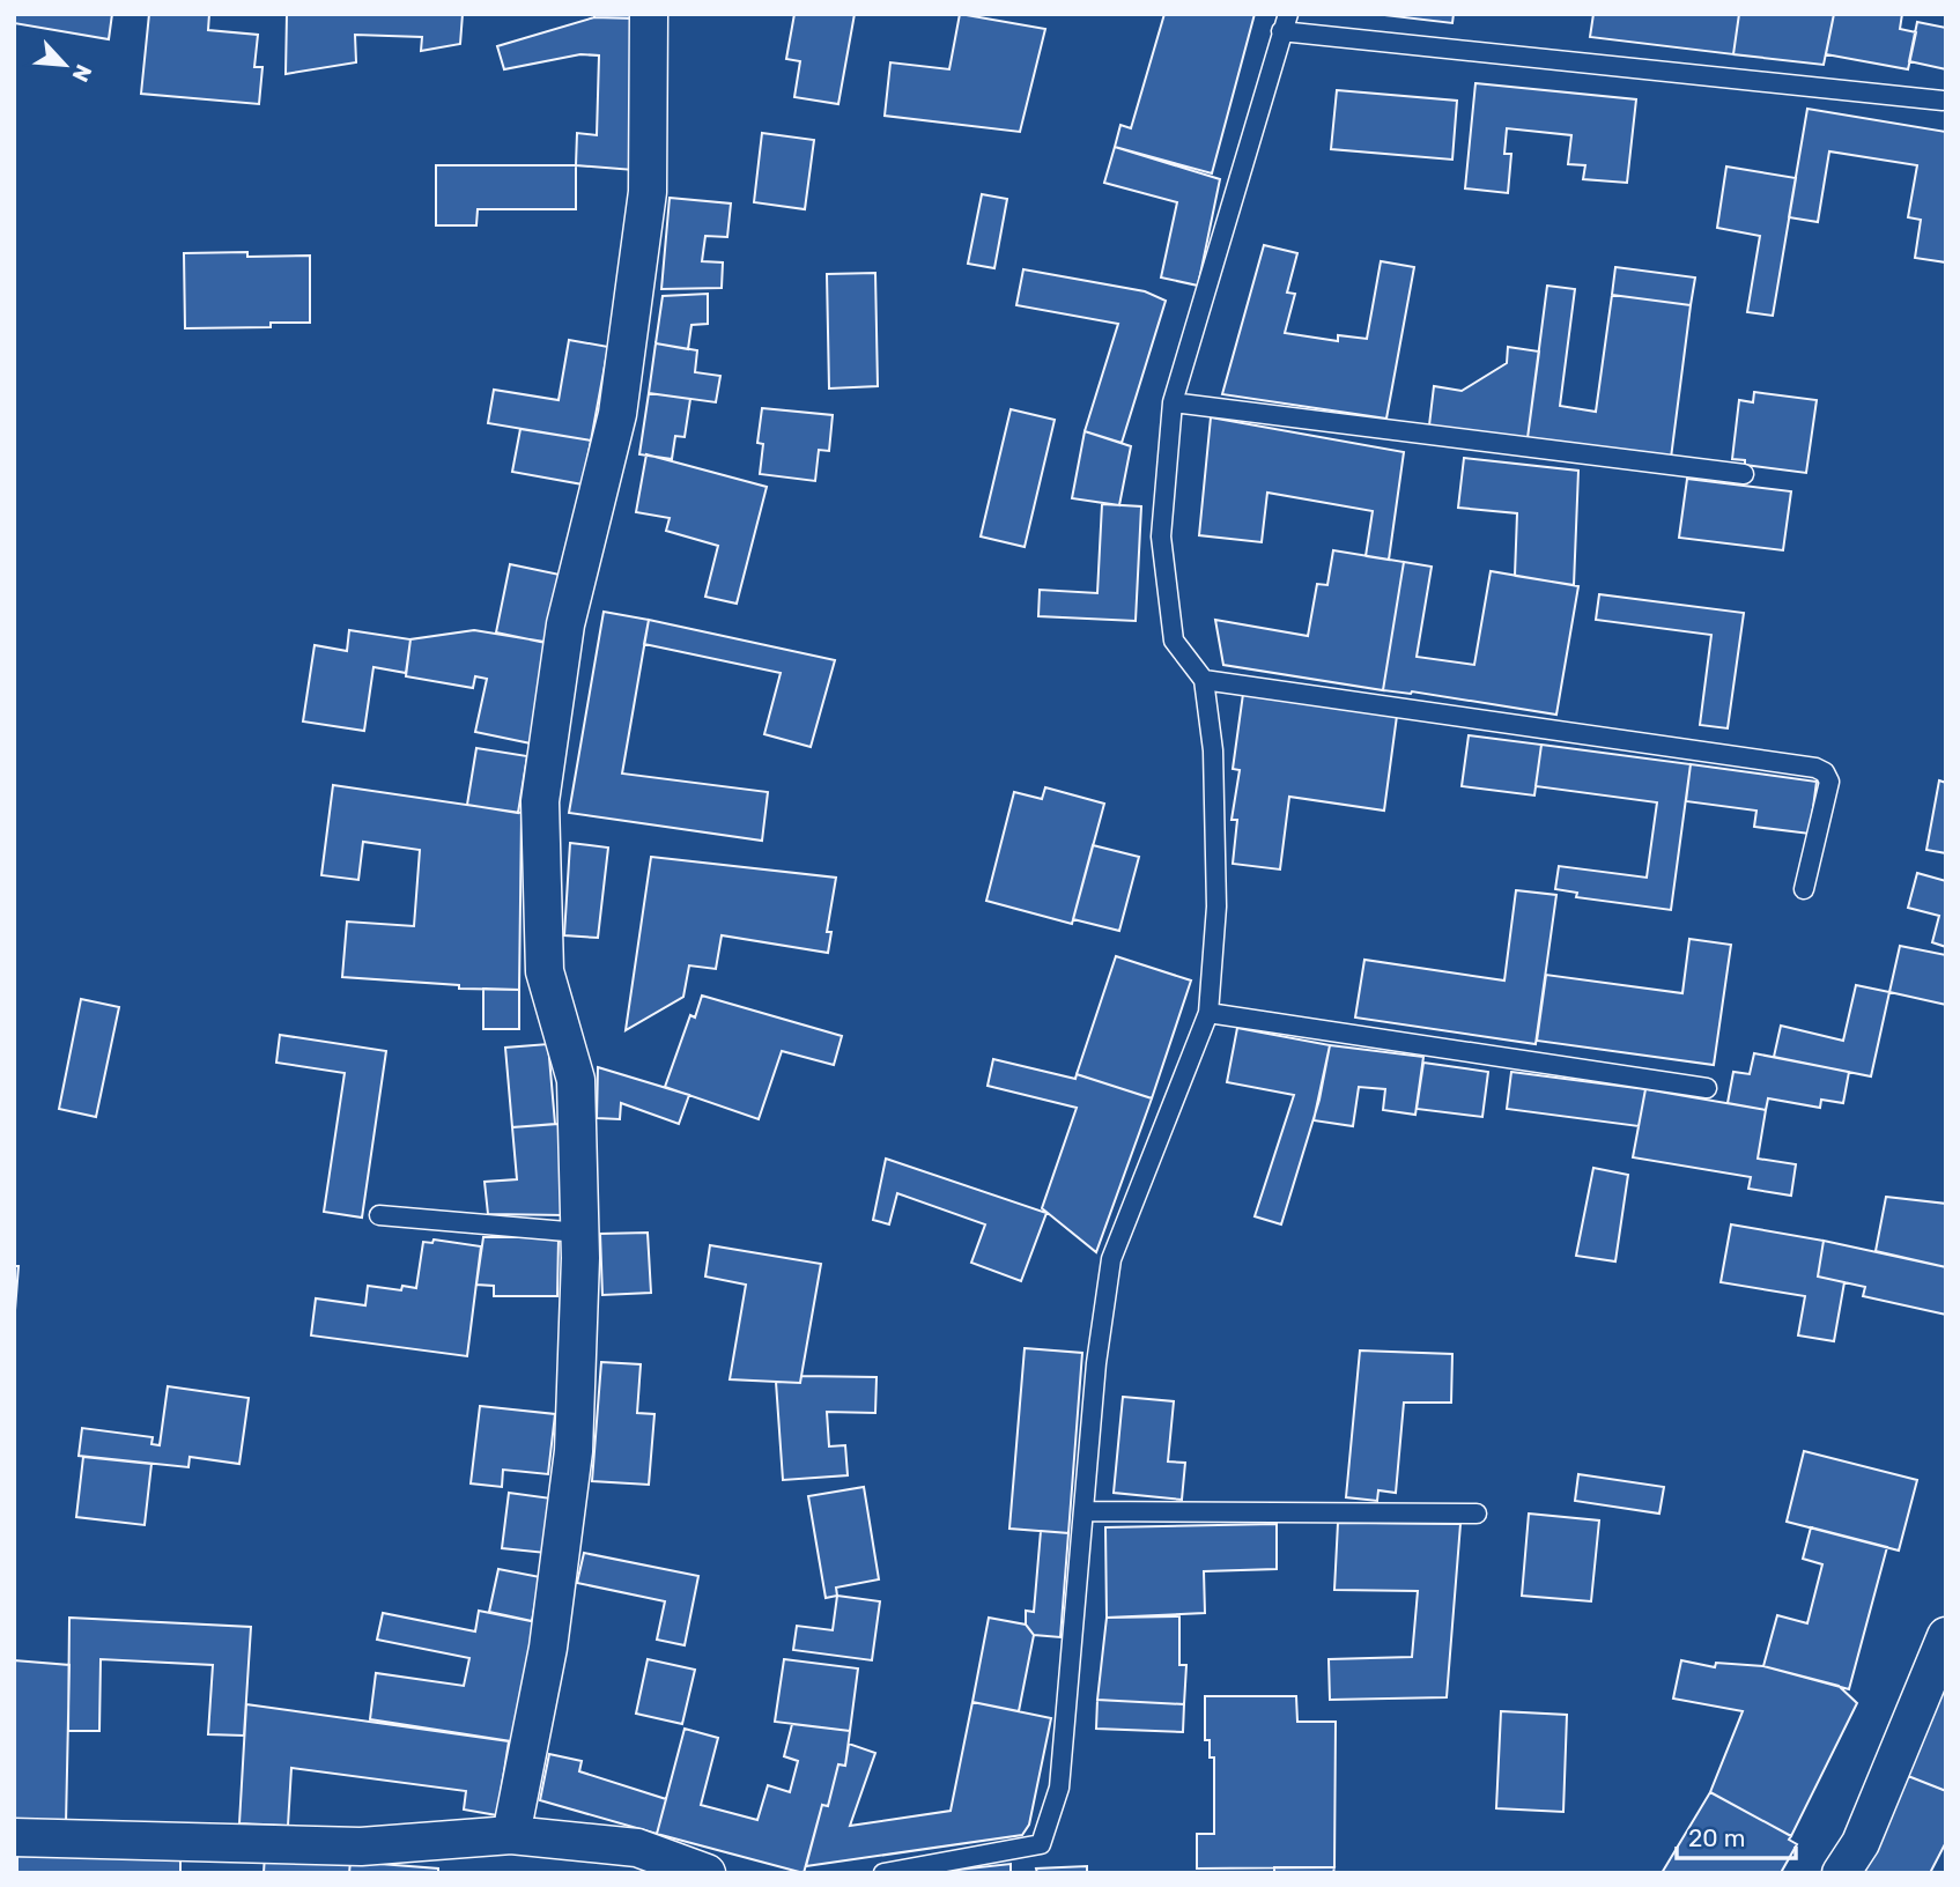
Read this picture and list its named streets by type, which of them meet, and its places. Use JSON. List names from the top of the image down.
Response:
{
  "scale_bar": "20 m",
  "north": "bottom right"
}
